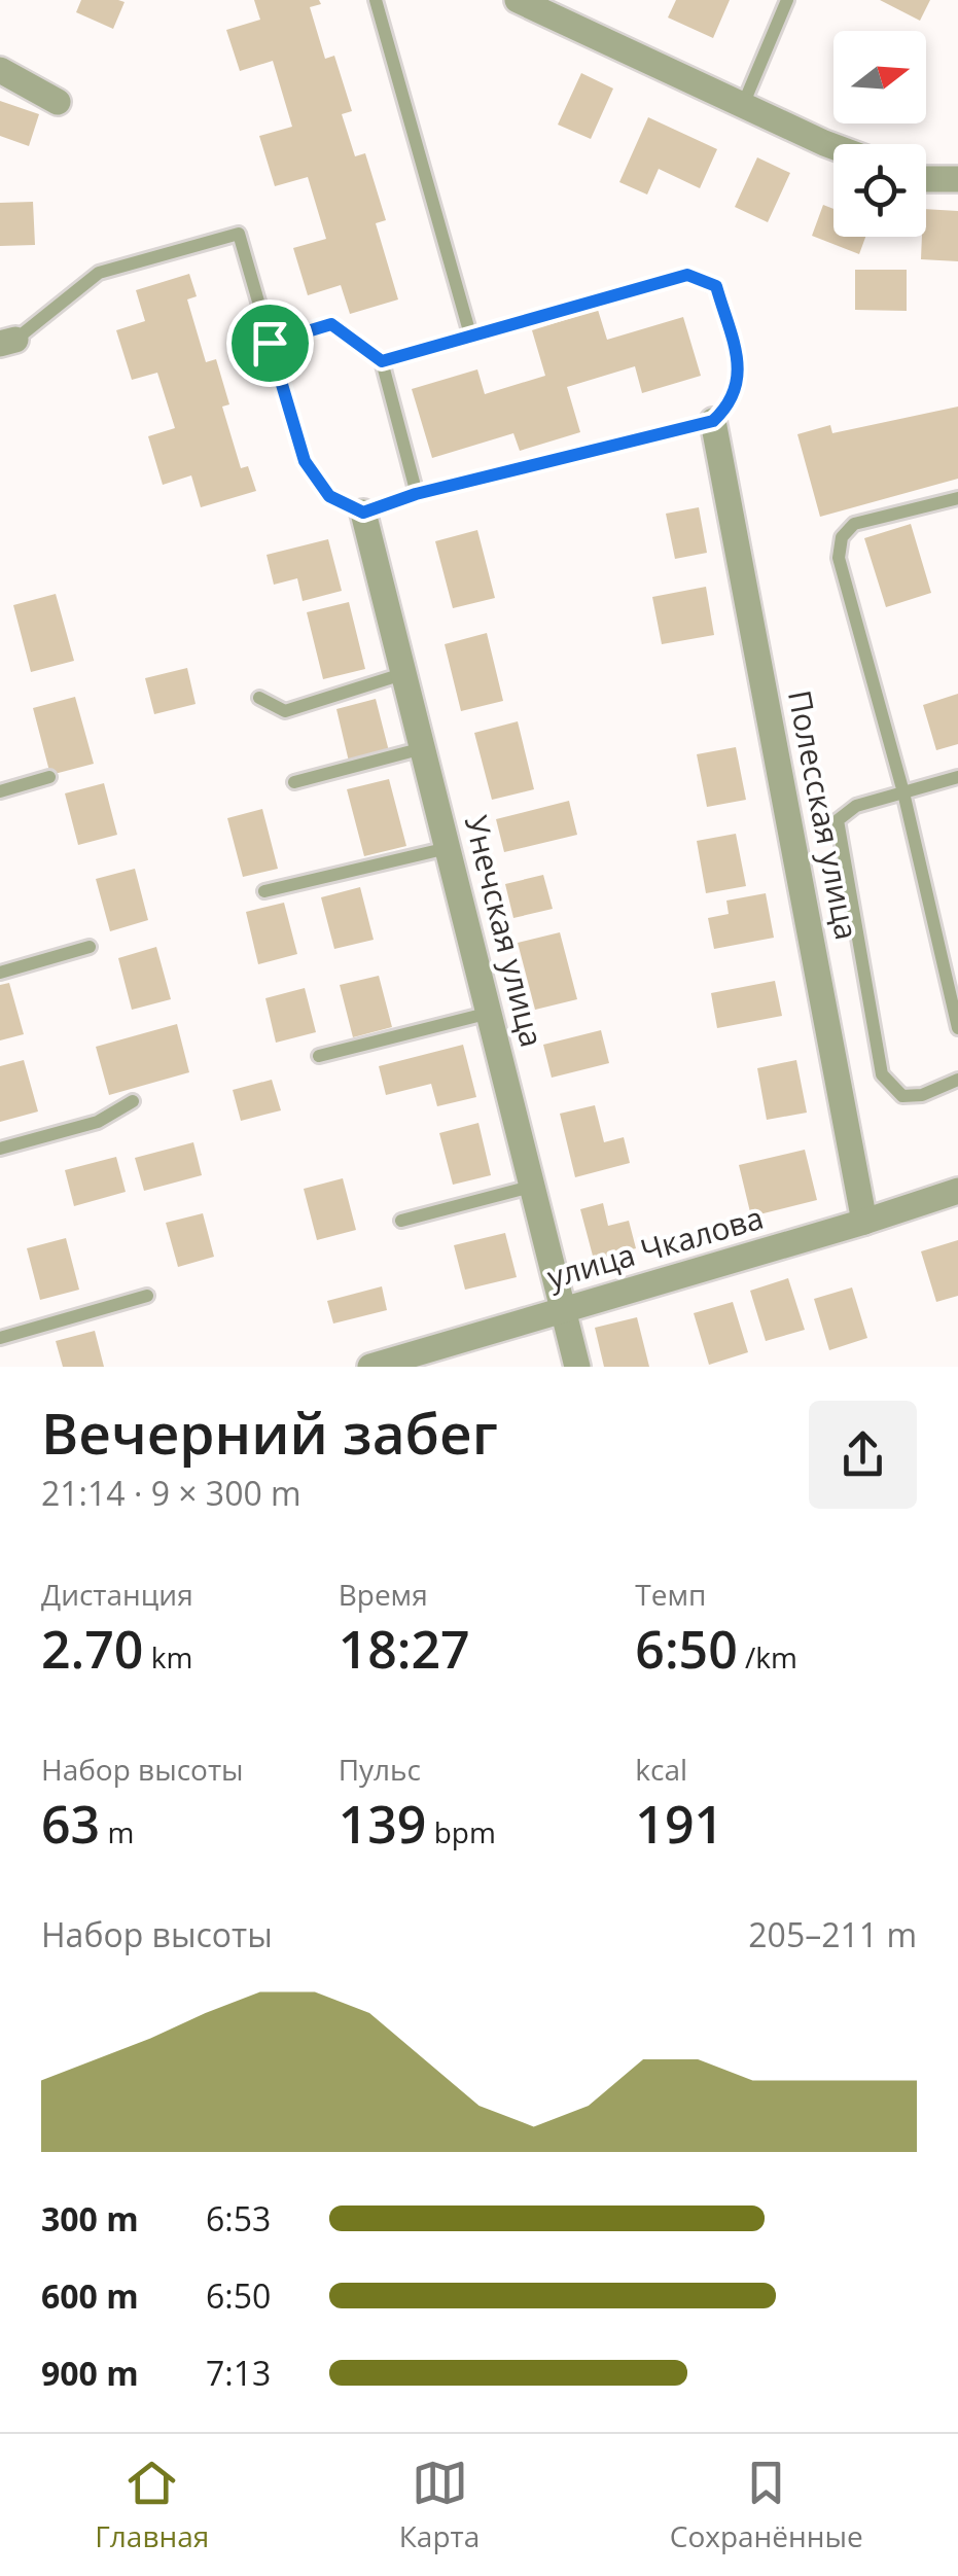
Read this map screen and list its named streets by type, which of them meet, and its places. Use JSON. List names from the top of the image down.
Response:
{
  "streets": {
    "street": ["Полесская улица", "Унечская улица", "улица Чкалова"]
  },
  "crossings": [
    ["Полесская улица", "улица Чкалова"],
    ["Унечская улица", "улица Чкалова"]
  ],
  "north": "right",
  "page": {
    "heading": ["Вечерний забег", "21:14 · 9 × 300 m"],
    "stats": [
      ["Дистанция", "2.70 km"],
      ["Время", "18:27"],
      ["Темп", "6:50 /km"],
      ["Набор высоты", "63 m"],
      ["Пульс", "139 bpm"],
      ["kcal", "191"]
    ],
    "chart": ["Набор высоты", "205–211 m"],
    "list": [
      {
        "name": "300 m",
        "note": "6:53"
      },
      {
        "name": "600 m",
        "note": "6:50"
      },
      {
        "name": "900 m",
        "note": "7:13"
      }
    ],
    "tabs": ["Главная", "Карта", "Сохранённые"]
  }
}
